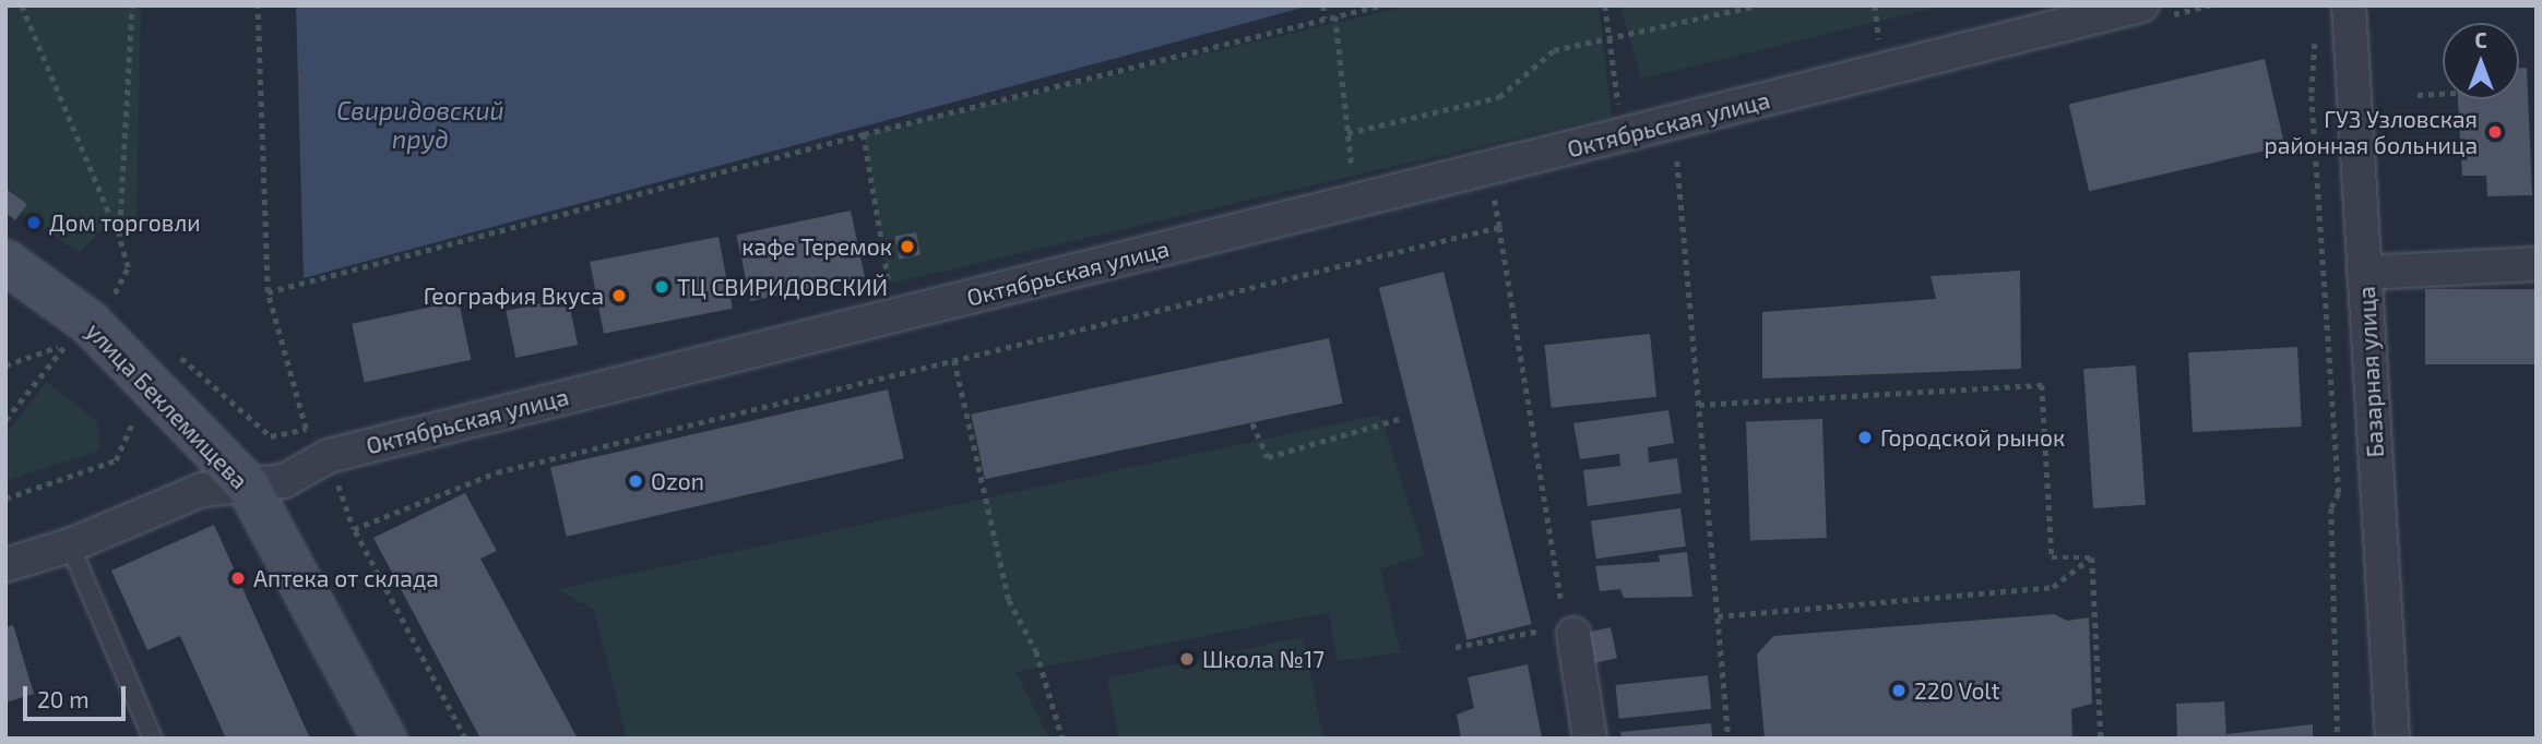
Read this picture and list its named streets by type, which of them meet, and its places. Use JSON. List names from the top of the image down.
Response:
{
  "streets": {
    "main road": ["улица Беклемищева"],
    "street": ["Октябрьская улица", "Базарная улица"]
  },
  "crossings": [
    ["Октябрьская улица", "улица Беклемищева"]
  ],
  "water": ["Свиридовский пруд"],
  "places": [
    "ГУЗ Узловская районная больница",
    "Дом торговли",
    "кафе Теремок",
    "ТЦ СВИРИДОВСКИЙ",
    "География Вкуса",
    "Городской рынок",
    "Ozon",
    "Аптека от склада",
    "Школа №17",
    "220 Volt"
  ],
  "scale_bar": "20 m",
  "north": "top"
}
